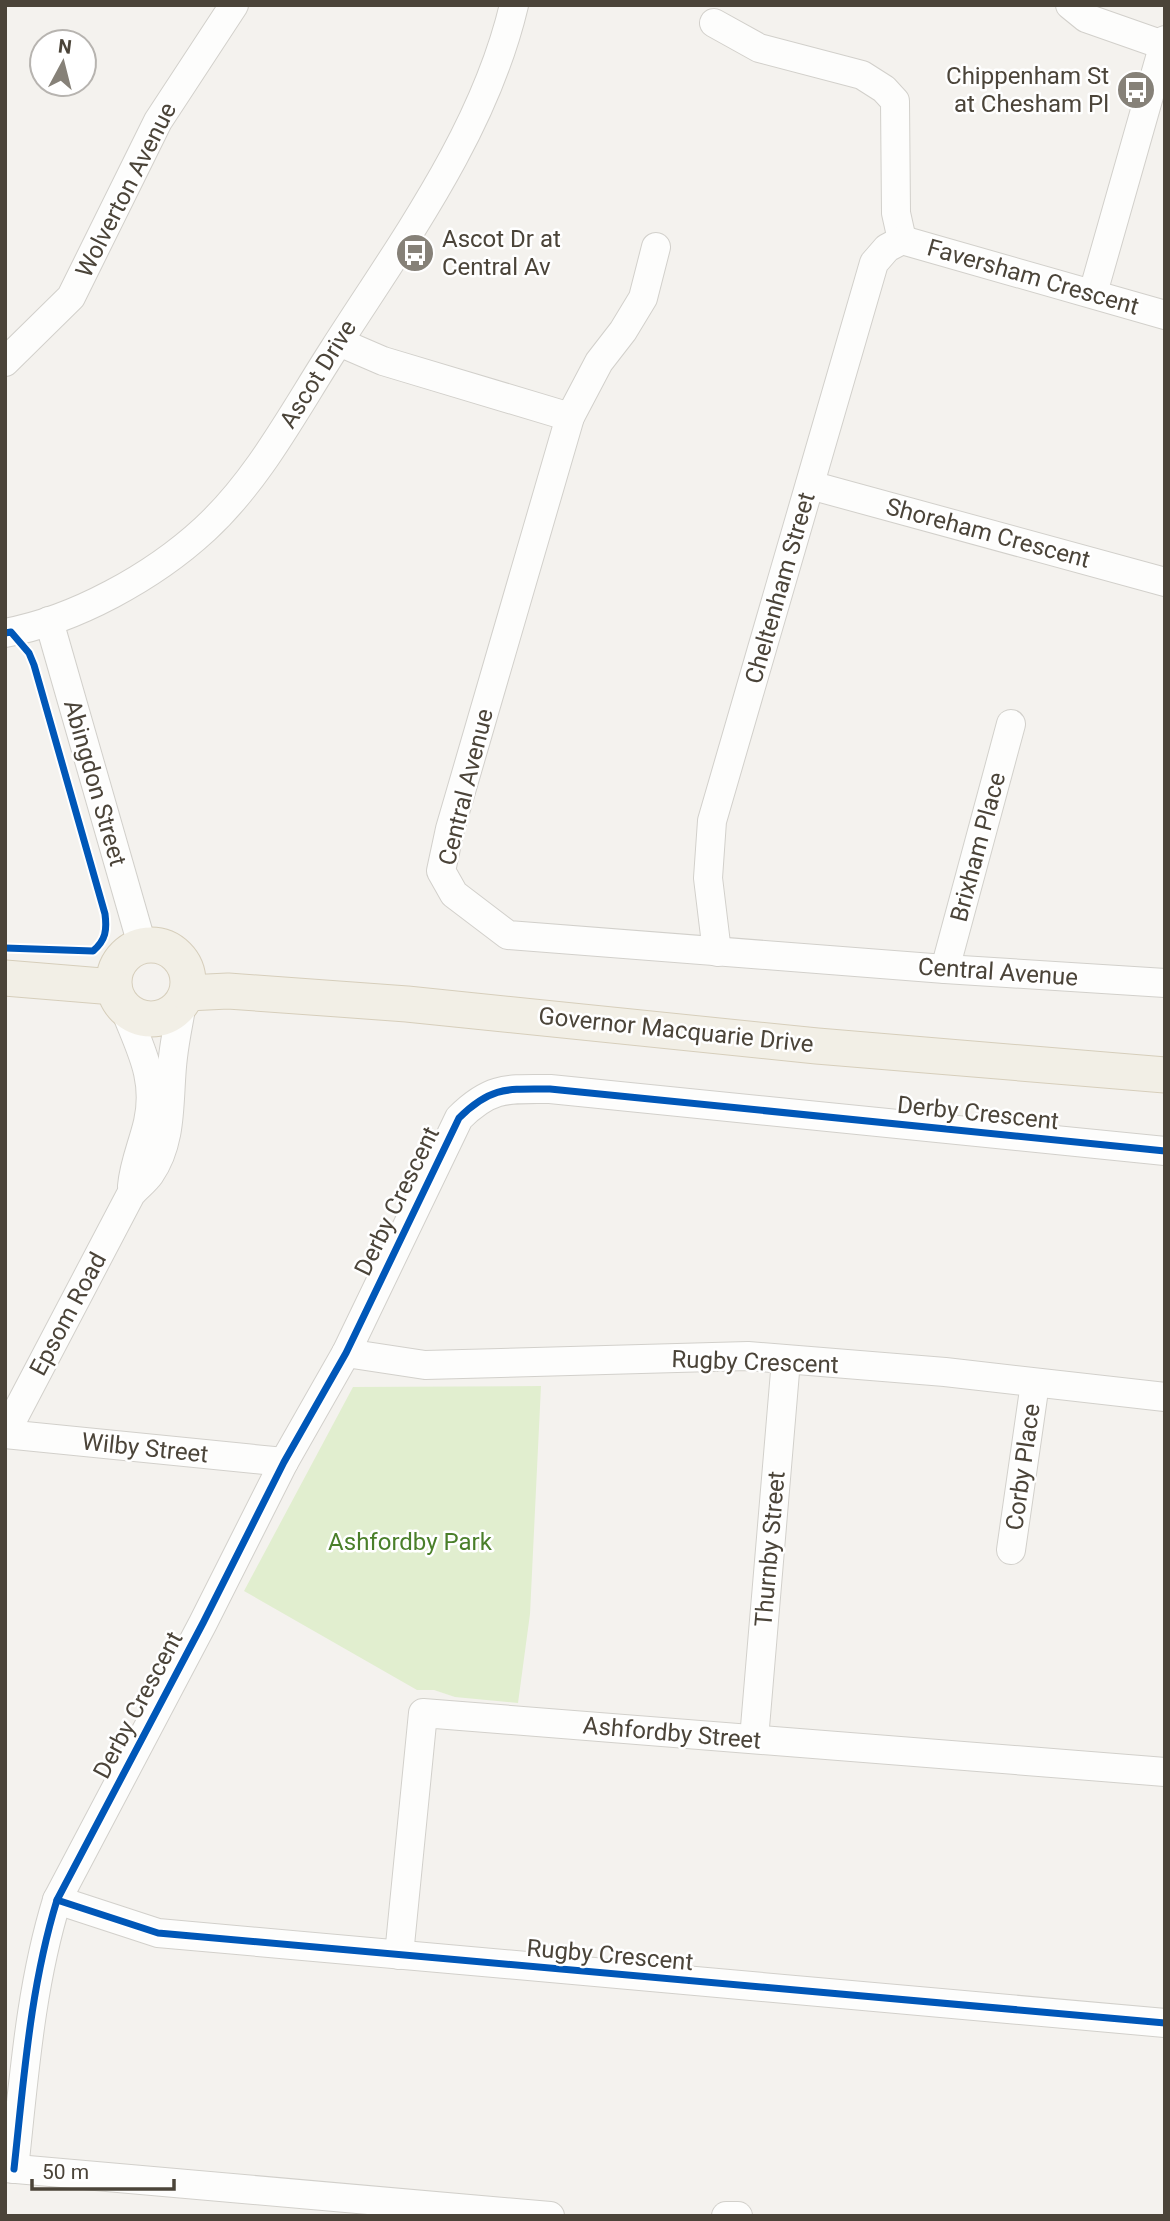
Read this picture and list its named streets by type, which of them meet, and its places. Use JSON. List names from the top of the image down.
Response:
{
  "streets": {
    "main road": ["Governor Macquarie Drive"],
    "street": [
      "Wolverton Avenue",
      "Faversham Crescent",
      "Ascot Drive",
      "Shoreham Crescent",
      "Cheltenham Street",
      "Abingdon Street",
      "Central Avenue",
      "Brixham Place",
      "Derby Crescent",
      "Epsom Road",
      "Rugby Crescent",
      "Wilby Street",
      "Corby Place",
      "Thurnby Street",
      "Ashfordby Street"
    ]
  },
  "crossings": [
    ["Faversham Crescent", "Cheltenham Street"],
    ["Ascot Drive", "Abingdon Street"],
    ["Shoreham Crescent", "Cheltenham Street"],
    ["Cheltenham Street", "Central Avenue"],
    ["Abingdon Street", "Governor Macquarie Drive"],
    ["Abingdon Street", "Epsom Road"],
    ["Central Avenue", "Brixham Place"],
    ["Governor Macquarie Drive", "Epsom Road"],
    ["Derby Crescent", "Rugby Crescent"],
    ["Derby Crescent", "Wilby Street"],
    ["Epsom Road", "Wilby Street"],
    ["Rugby Crescent", "Corby Place"],
    ["Rugby Crescent", "Thurnby Street"],
    ["Rugby Crescent", "Ashfordby Street"],
    ["Thurnby Street", "Ashfordby Street"]
  ],
  "parks": ["Ashfordby Park"],
  "places": {
    "bus stop": ["Chippenham St at Chesham Pl", "Ascot Dr at Central Av"]
  },
  "scale_bar": "50 m",
  "north": "top"
}
